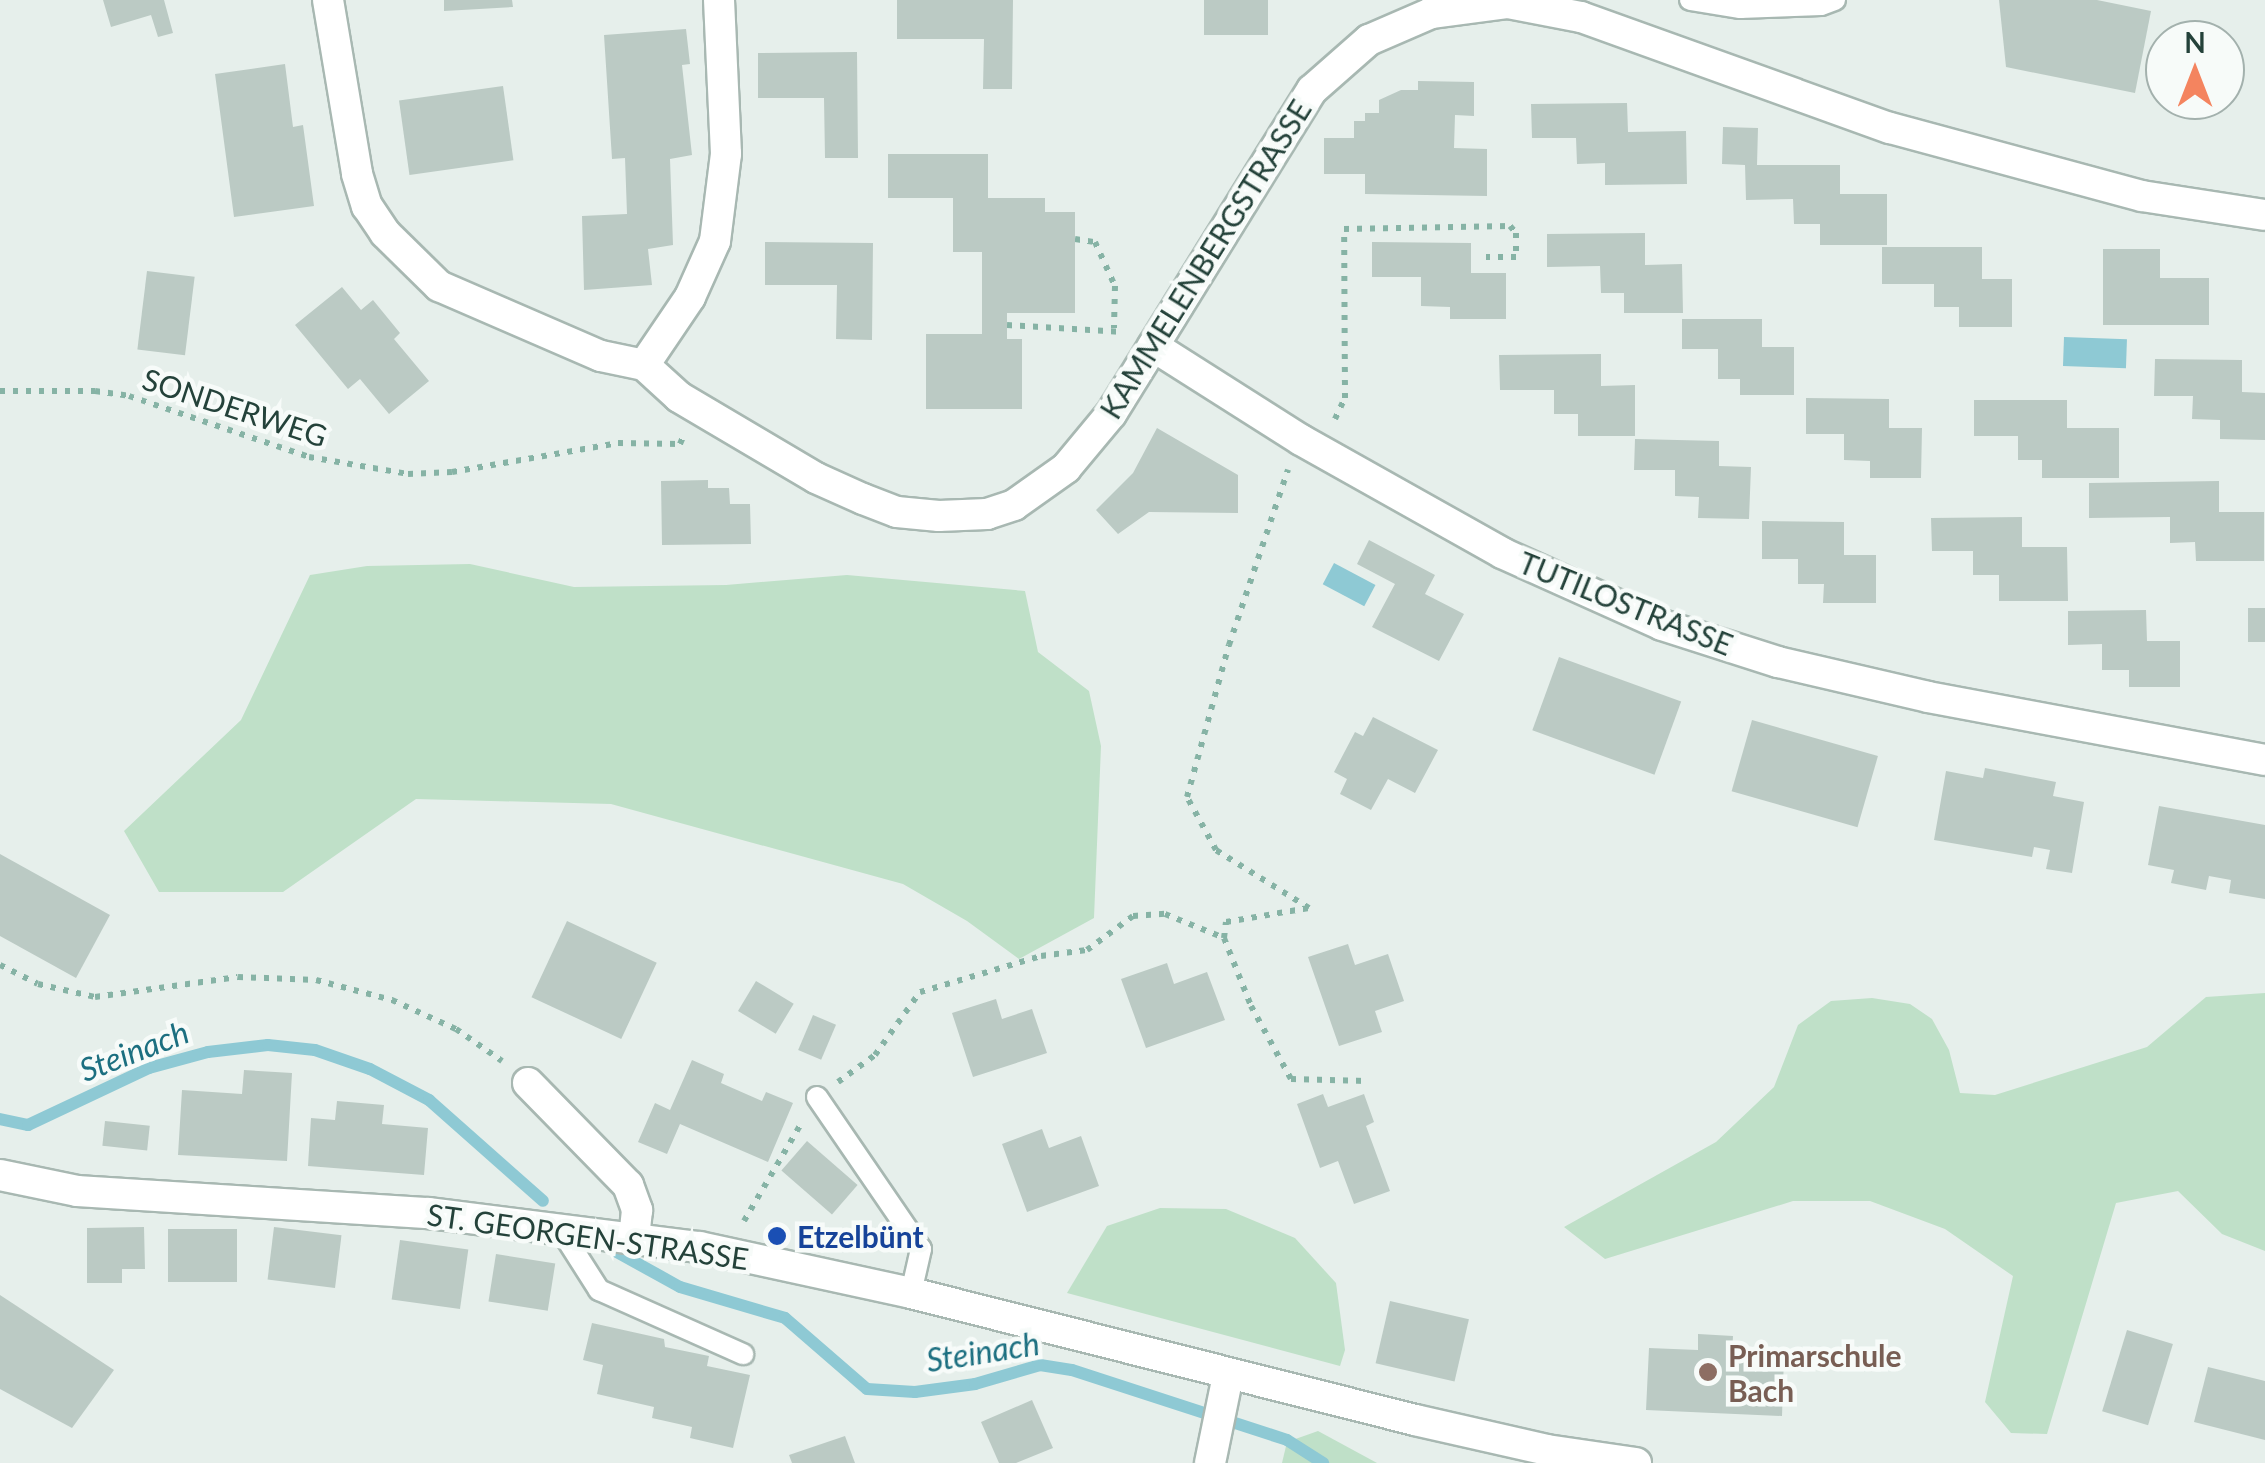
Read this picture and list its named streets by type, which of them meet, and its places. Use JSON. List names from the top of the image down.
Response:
{
  "streets": {
    "street": ["KAMMELENBERGSTRASSE", "TUTILOSTRASSE", "ST. GEORGEN-STRASSE"],
    "path": ["SONDERWEG"]
  },
  "crossings": [
    ["KAMMELENBERGSTRASSE", "TUTILOSTRASSE"]
  ],
  "water": ["Steinach"],
  "places": ["Etzelbünt", "Primarschule Bach"],
  "north": "top"
}
